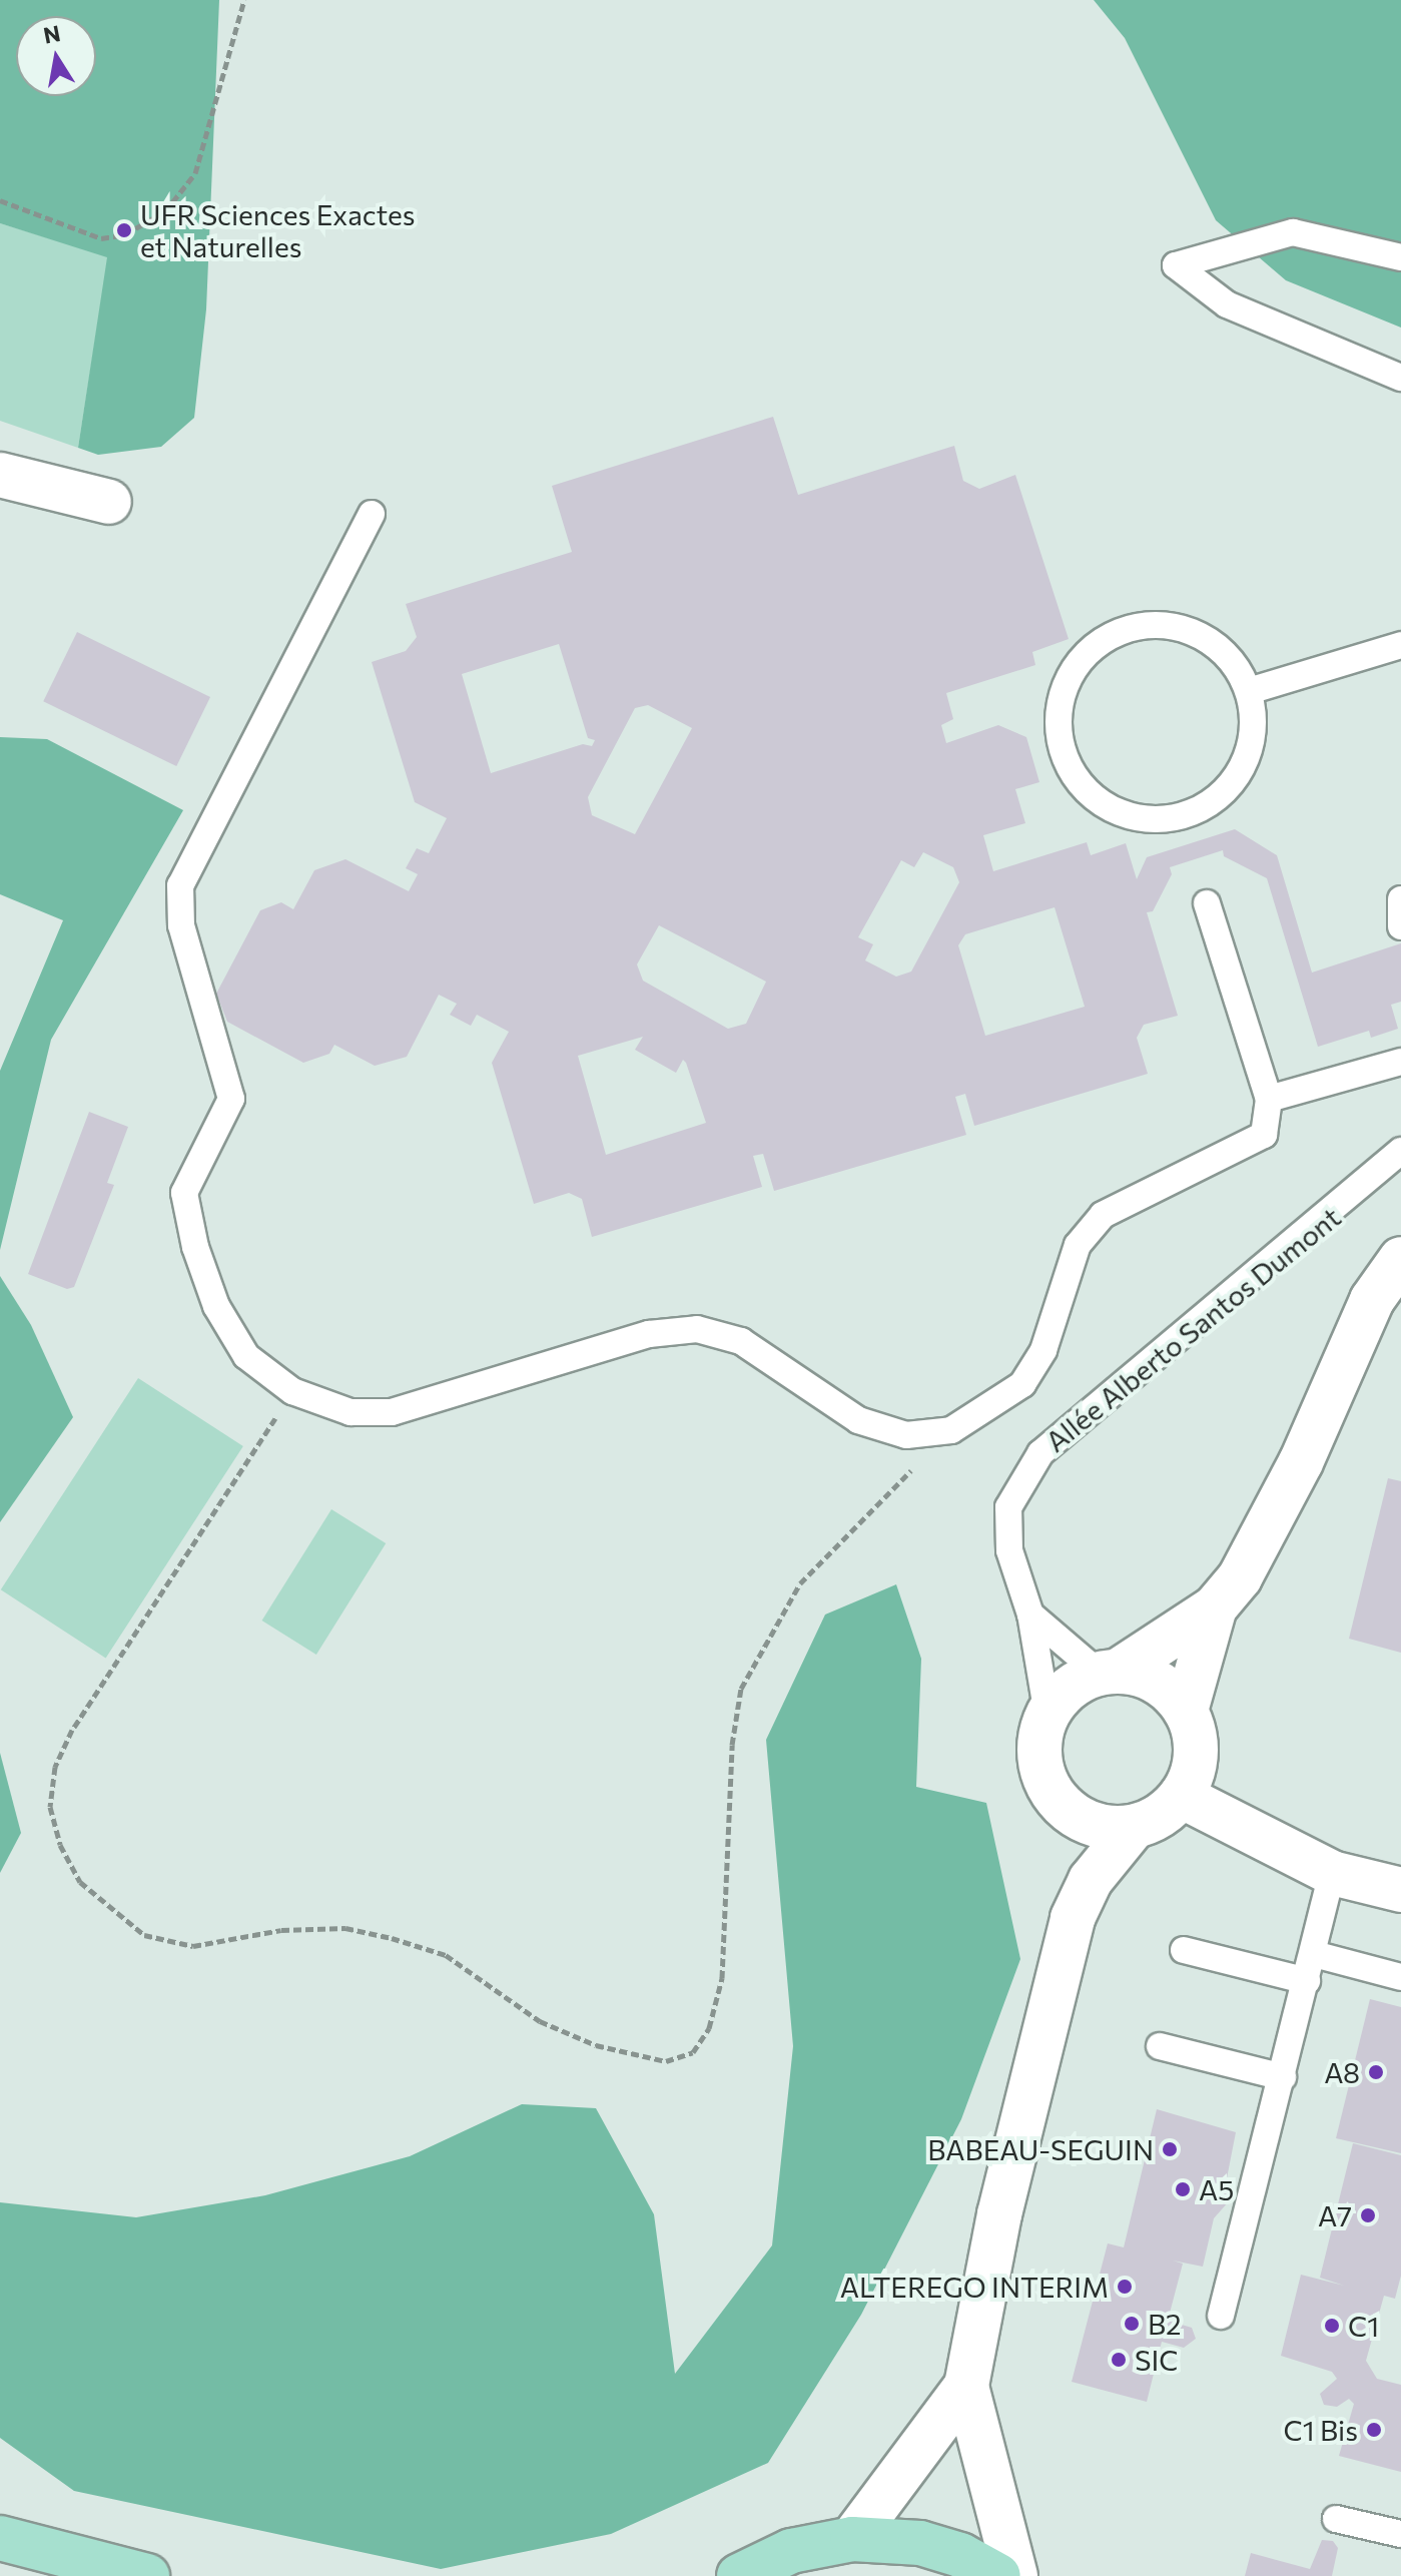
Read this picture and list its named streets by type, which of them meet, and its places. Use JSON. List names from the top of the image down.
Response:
{
  "streets": {
    "lane": ["Allée Alberto Santos Dumont"]
  },
  "places": [
    "UFR Sciences Exactes et Naturelles",
    "A8",
    "BABEAU-SEGUIN",
    "A5",
    "A7",
    "ALTEREGO INTERIM",
    "B2",
    "C1",
    "SIC",
    "C1 Bis"
  ],
  "north": "top"
}
